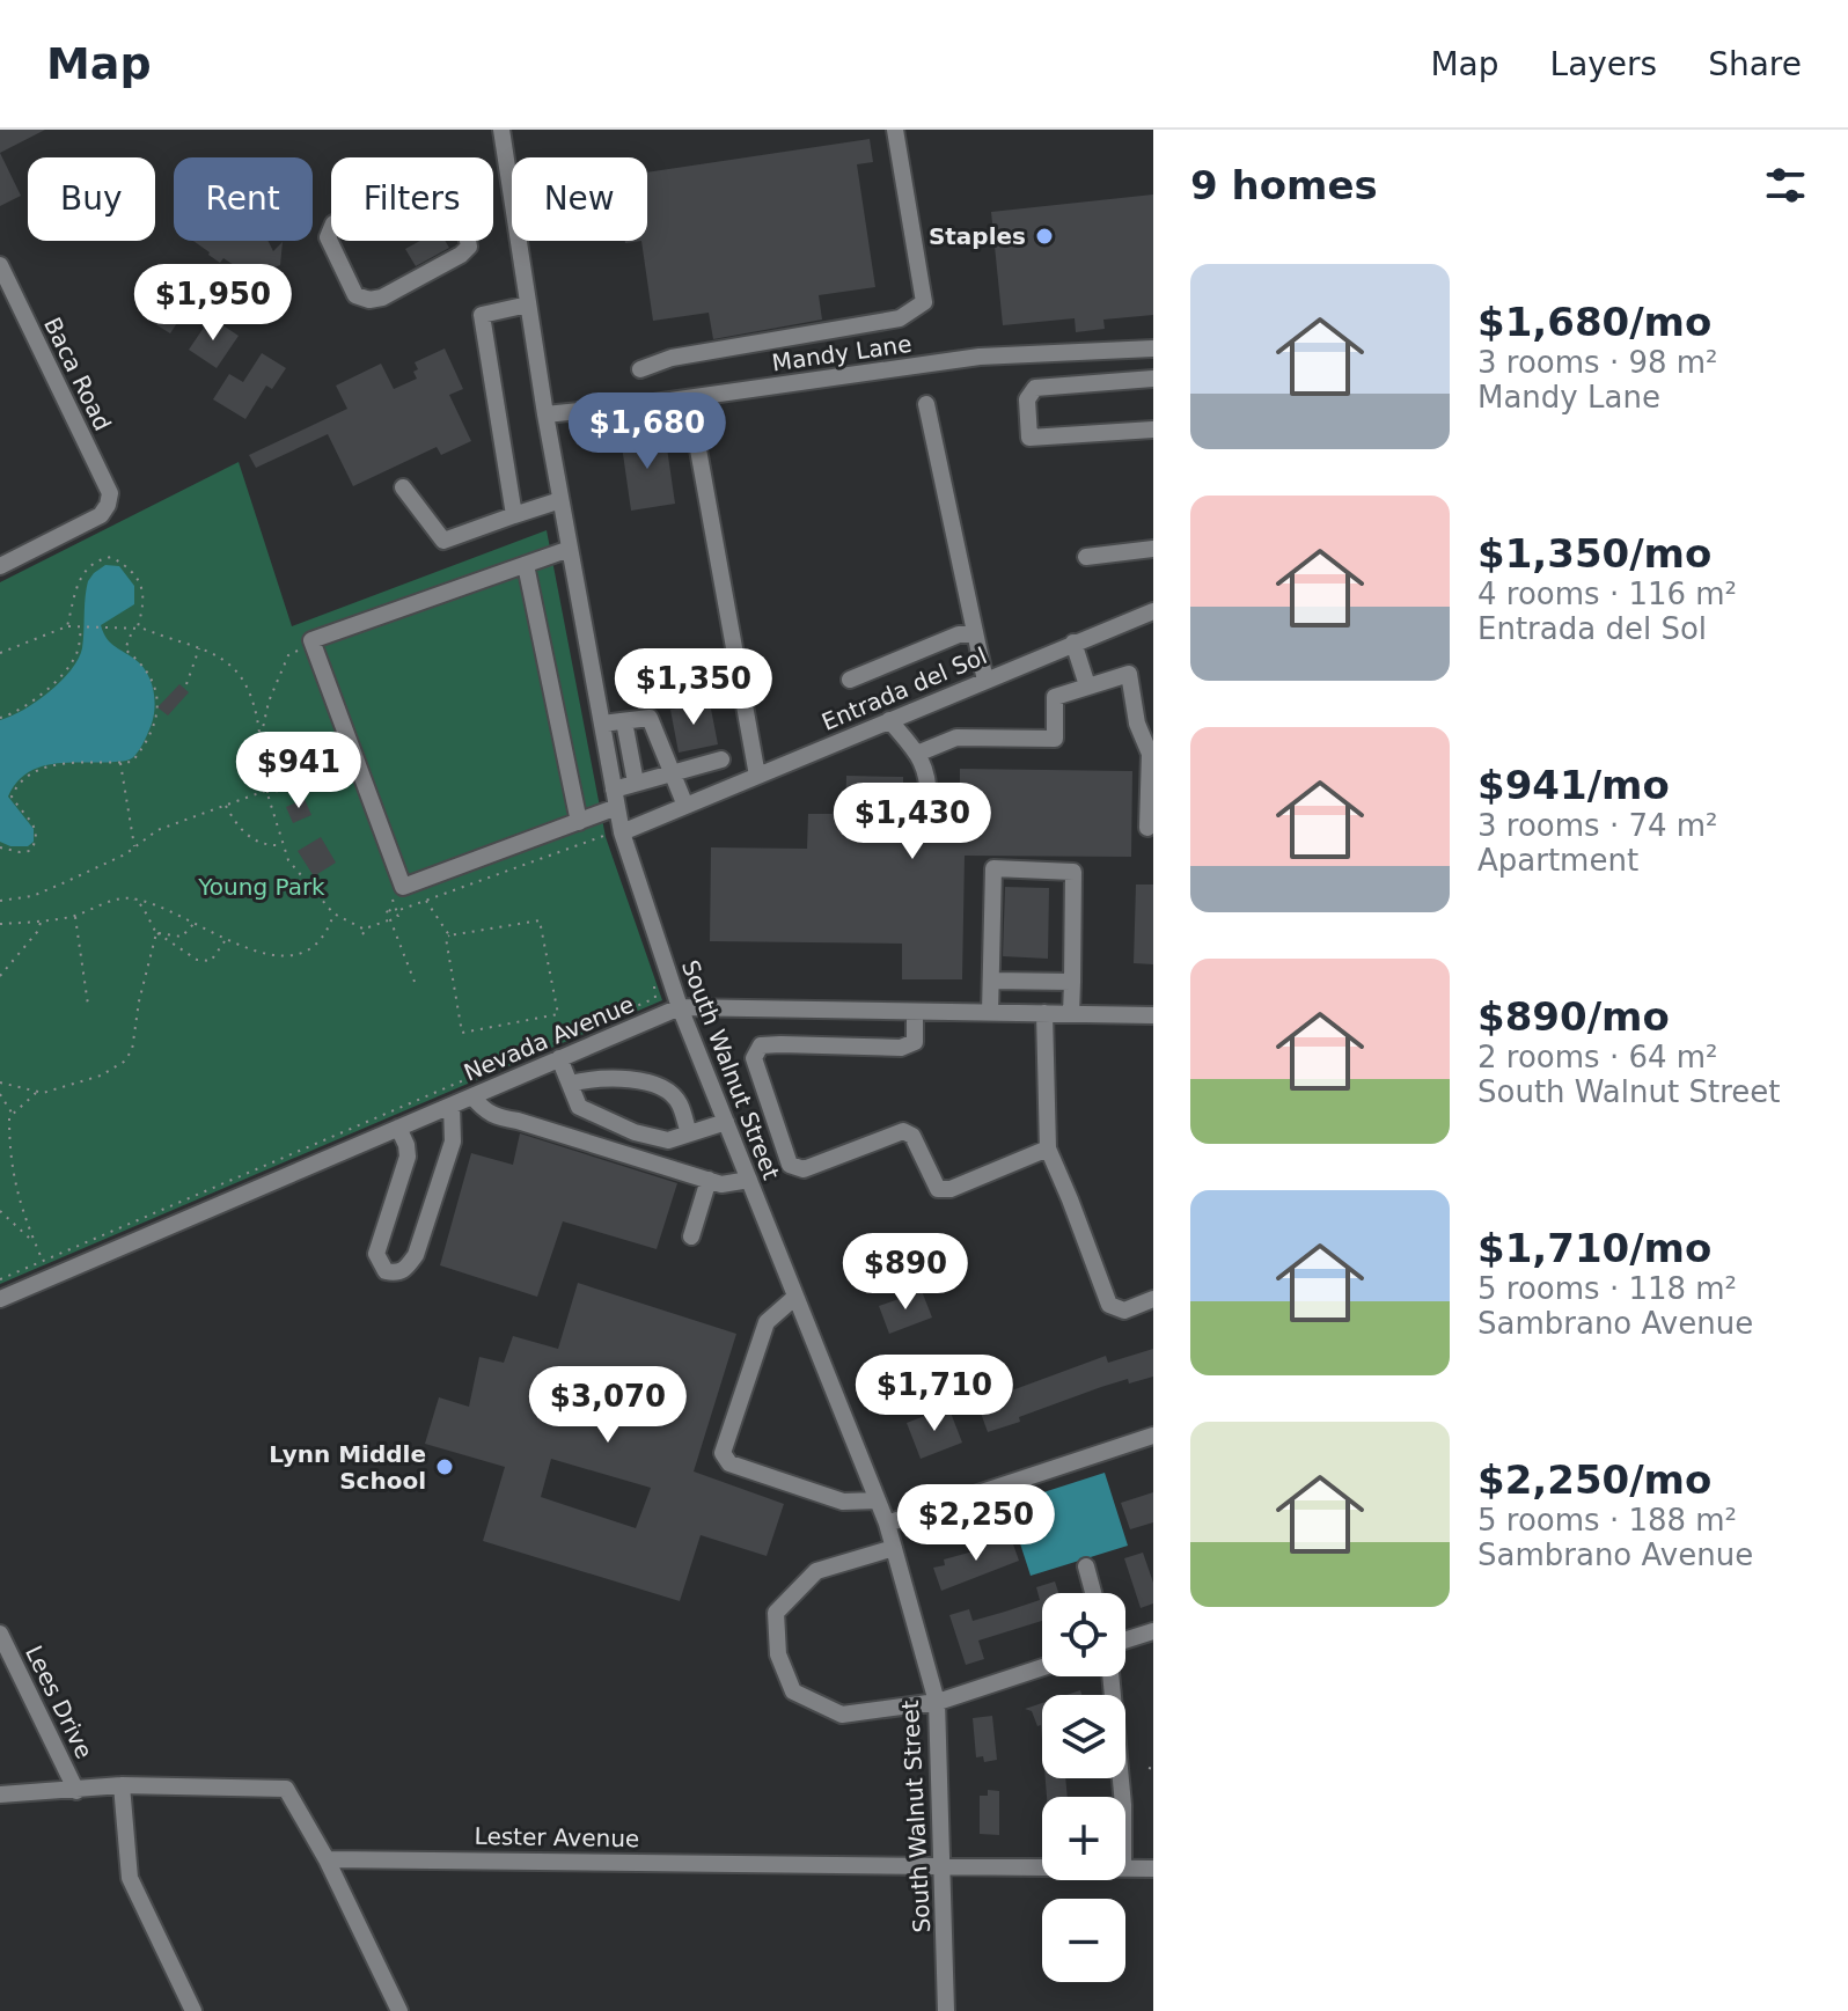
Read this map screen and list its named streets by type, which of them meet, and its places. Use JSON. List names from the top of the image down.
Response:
{
  "streets": {
    "street": [
      "Mandy Lane",
      "Baca Road",
      "Entrada del Sol",
      "Nevada Avenue",
      "South Walnut Street",
      "Lees Drive",
      "Lester Avenue"
    ]
  },
  "crossings": [
    ["Mandy Lane", "South Walnut Street"],
    ["Entrada del Sol", "South Walnut Street"],
    ["Nevada Avenue", "South Walnut Street"],
    ["South Walnut Street", "Lester Avenue"]
  ],
  "parks": ["Young Park"],
  "places": ["Staples", "Lynn Middle School"],
  "page": {
    "header": "Map",
    "nav": ["Map", "Layers", "Share"],
    "heading": "9 homes",
    "chip": [
      "Buy",
      "Rent",
      "Filters",
      "New"
    ],
    "list": [
      {
        "name": "$1,680/mo",
        "note": "3 rooms · 98 m² · Mandy Lane"
      },
      {
        "name": "$1,350/mo",
        "note": "4 rooms · 116 m² · Entrada del Sol"
      },
      {
        "name": "$941/mo",
        "note": "3 rooms · 74 m² · Apartment"
      },
      {
        "name": "$890/mo",
        "note": "2 rooms · 64 m² · South Walnut Street"
      },
      {
        "name": "$1,710/mo",
        "note": "5 rooms · 118 m² · Sambrano Avenue"
      },
      {
        "name": "$2,250/mo",
        "note": "5 rooms · 188 m² · Sambrano Avenue"
      }
    ],
    "price": [
      "$1,950",
      "$1,680",
      "$1,350",
      "$941",
      "$1,430",
      "$890",
      "$1,710",
      "$3,070",
      "$2,250"
    ],
    "map_buttons": ["+", "−"]
  }
}
